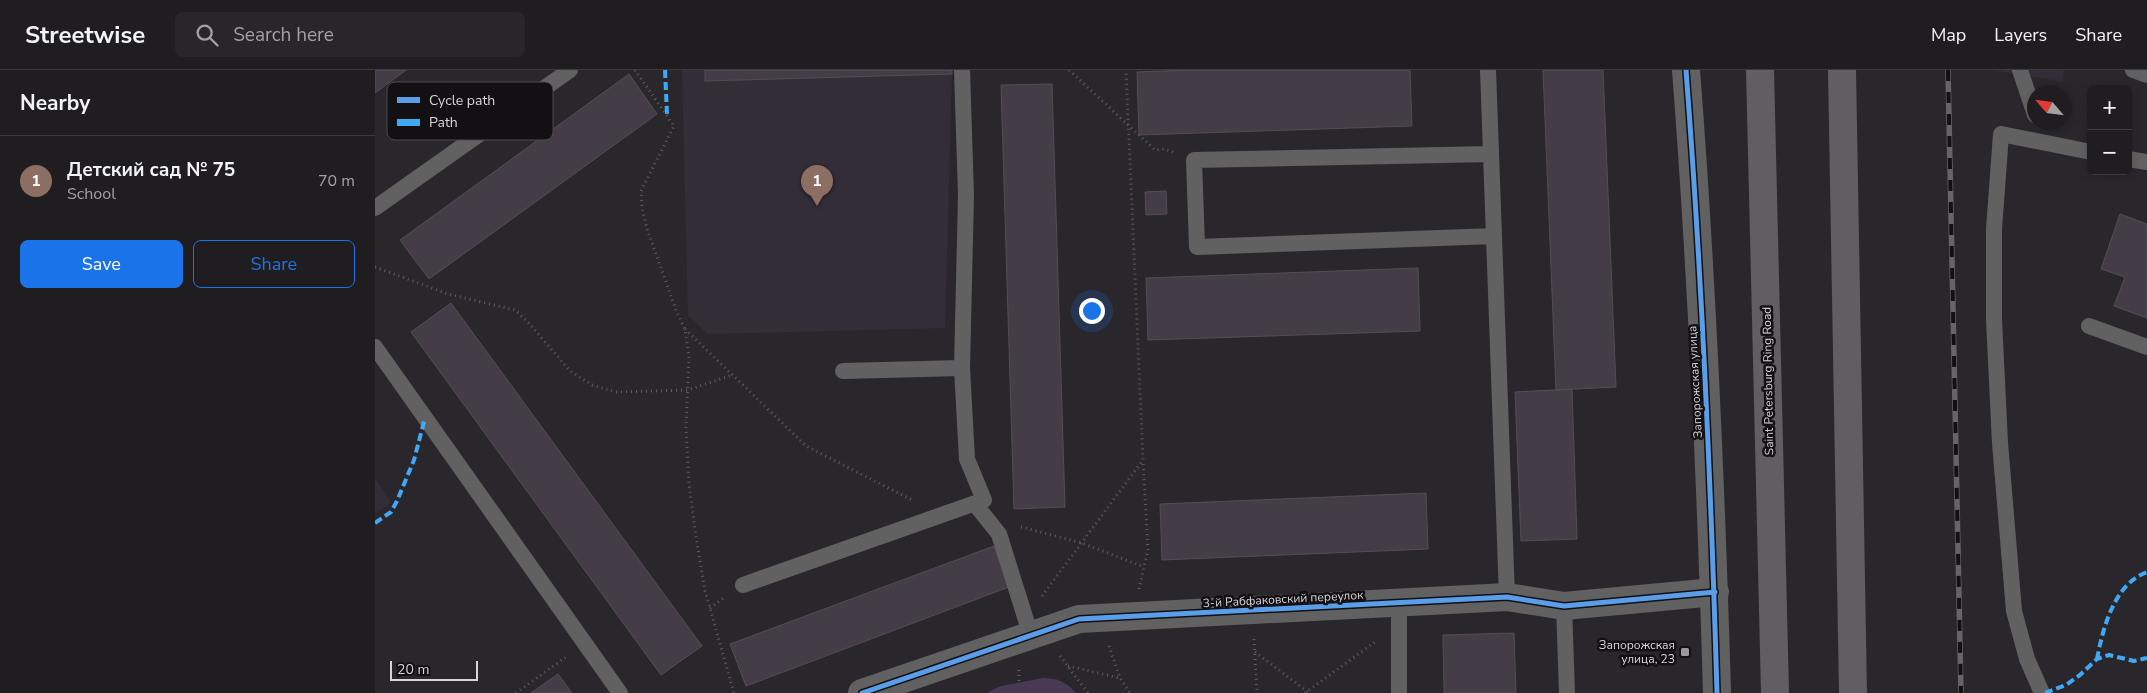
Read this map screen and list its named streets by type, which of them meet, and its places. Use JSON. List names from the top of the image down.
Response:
{
  "streets": {
    "highway": ["Saint Petersburg Ring Road"],
    "street": ["Запорожская улица", "3-й Рабфаковский переулок"]
  },
  "crossings": [
    ["Запорожская улица", "3-й Рабфаковский переулок"]
  ],
  "places": {
    "transit": ["Запорожская улица, 23"]
  },
  "legend": ["Cycle path", "Path"],
  "scale_bar": "20 m",
  "north": "top left",
  "page": {
    "header": "Streetwise",
    "search": "Search here",
    "nav": ["Map", "Layers", "Share"],
    "heading": "Nearby",
    "map_buttons": ["+", "−"],
    "list": [
      {
        "mark": "1",
        "name": "Детский сад № 75",
        "note": "School",
        "value": "70 m"
      }
    ],
    "pins": "1",
    "buttons": ["Save", "Share"],
    "scale": "20 m"
  }
}
